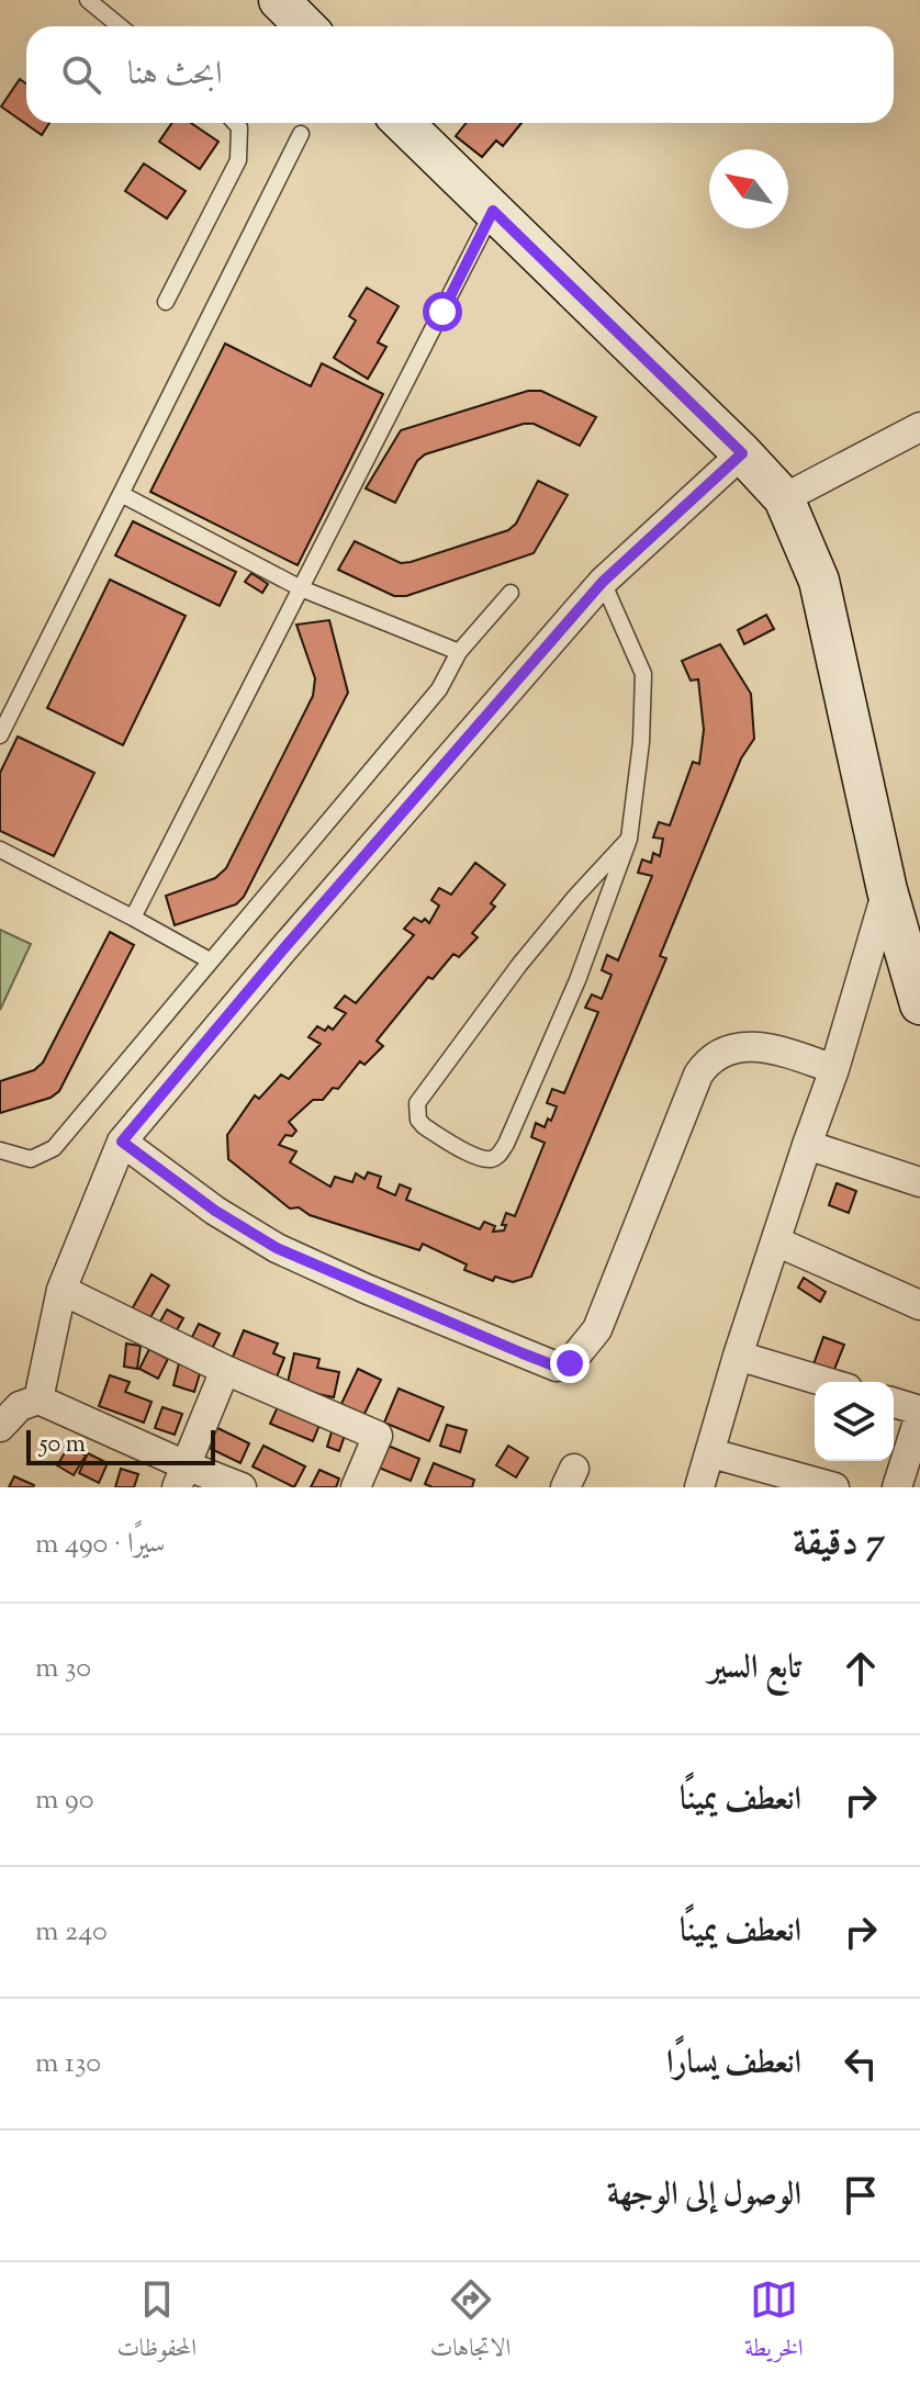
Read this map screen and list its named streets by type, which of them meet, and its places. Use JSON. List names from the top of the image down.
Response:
{
  "scale_bar": "50 m",
  "north": "top left",
  "page": {
    "search": "ابحث هنا",
    "scale": "50 m",
    "heading": ["7 دقيقة", "سيرًا · 490 m"],
    "list": [
      ["تابع السير", "30 m"],
      ["انعطف يمينًا", "90 m"],
      ["انعطف يمينًا", "240 m"],
      ["انعطف يسارًا", "130 m"],
      "الوصول إلى الوجهة"
    ],
    "nav": ["الخريطة", "الاتجاهات", "المحفوظات"]
  }
}
